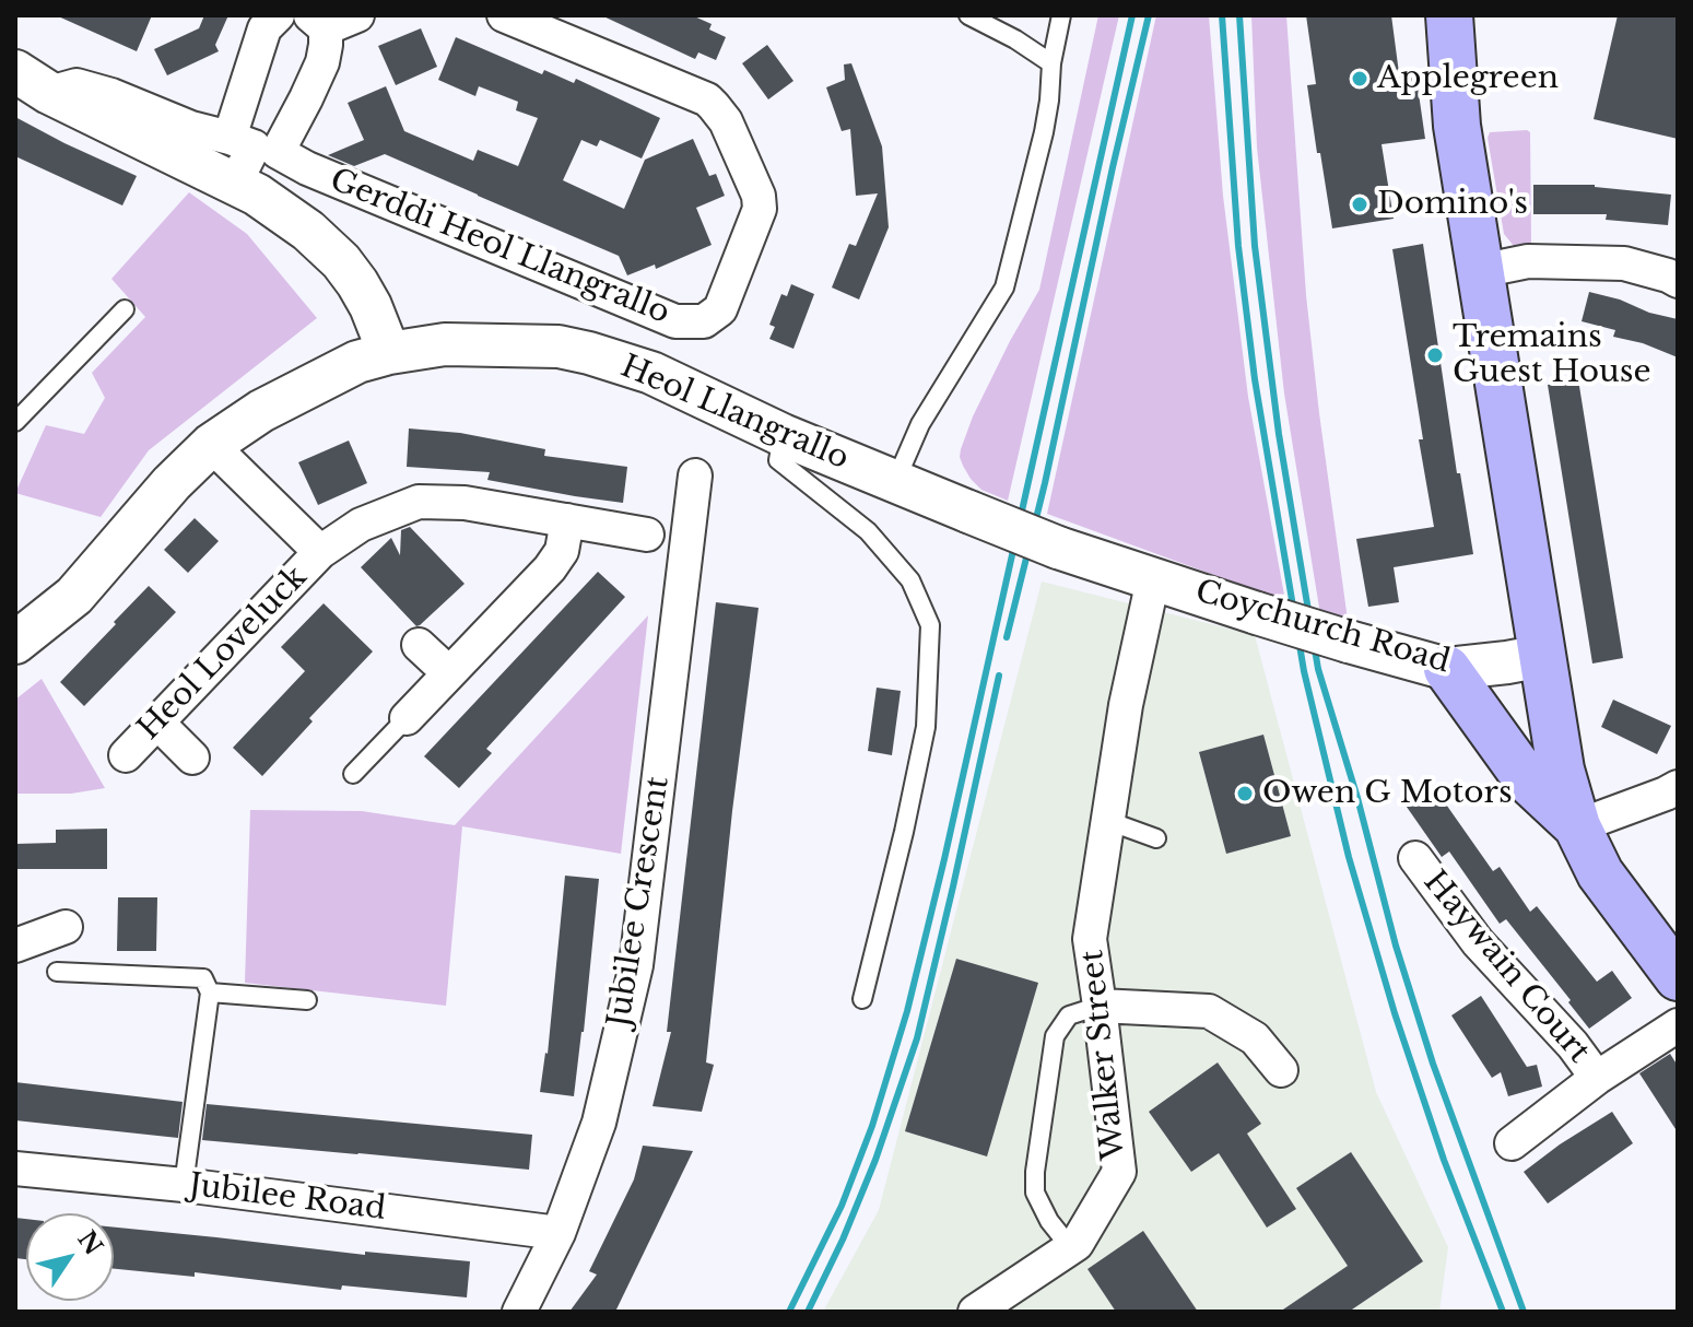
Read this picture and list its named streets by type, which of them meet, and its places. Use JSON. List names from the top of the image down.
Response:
{
  "streets": {
    "street": [
      "Gerddi Heol Llangrallo",
      "Heol Llangrallo",
      "Coychurch Road",
      "Heol Loveluck",
      "Jubilee Crescent",
      "Haywain Court",
      "Walker Street",
      "Jubilee Road"
    ]
  },
  "crossings": [
    ["Heol Llangrallo", "Coychurch Road"],
    ["Heol Llangrallo", "Heol Loveluck"],
    ["Coychurch Road", "Walker Street"],
    ["Jubilee Crescent", "Jubilee Road"]
  ],
  "places": [
    "Applegreen",
    "Domino's",
    "Tremains Guest House",
    "Owen G Motors"
  ],
  "north": "top right"
}
